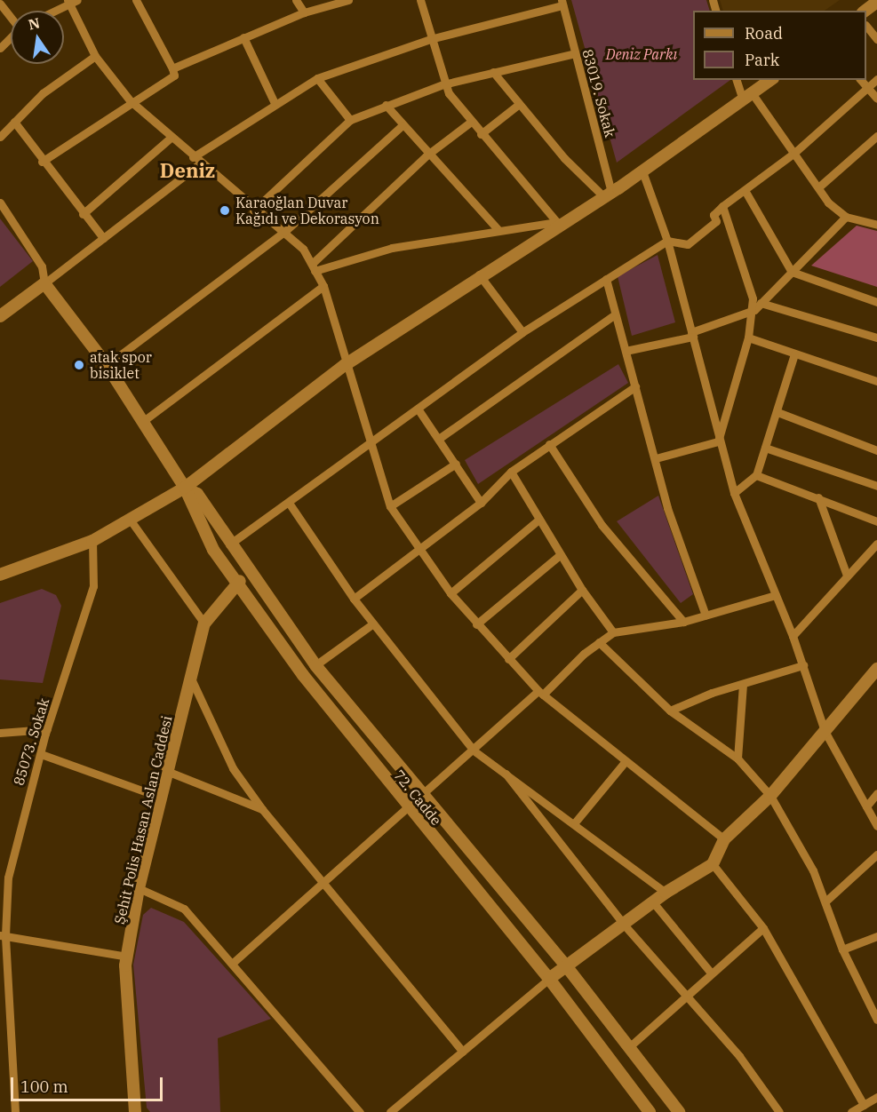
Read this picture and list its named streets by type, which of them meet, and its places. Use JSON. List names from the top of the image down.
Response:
{
  "streets": {
    "street": [
      "83019. Sokak",
      "85073. Sokak",
      "72. Cadde",
      "Şehit Polis Hasan Aslan Caddesi"
    ]
  },
  "crossings": [
    ["72. Cadde", "Şehit Polis Hasan Aslan Caddesi"]
  ],
  "districts": ["Deniz"],
  "parks": ["Deniz Parkı"],
  "places": ["Karaoğlan Duvar Kağıdı ve Dekorasyon", "atak spor bisiklet"],
  "legend": ["Road", "Park"],
  "scale_bar": "100 m",
  "north": "top"
}
